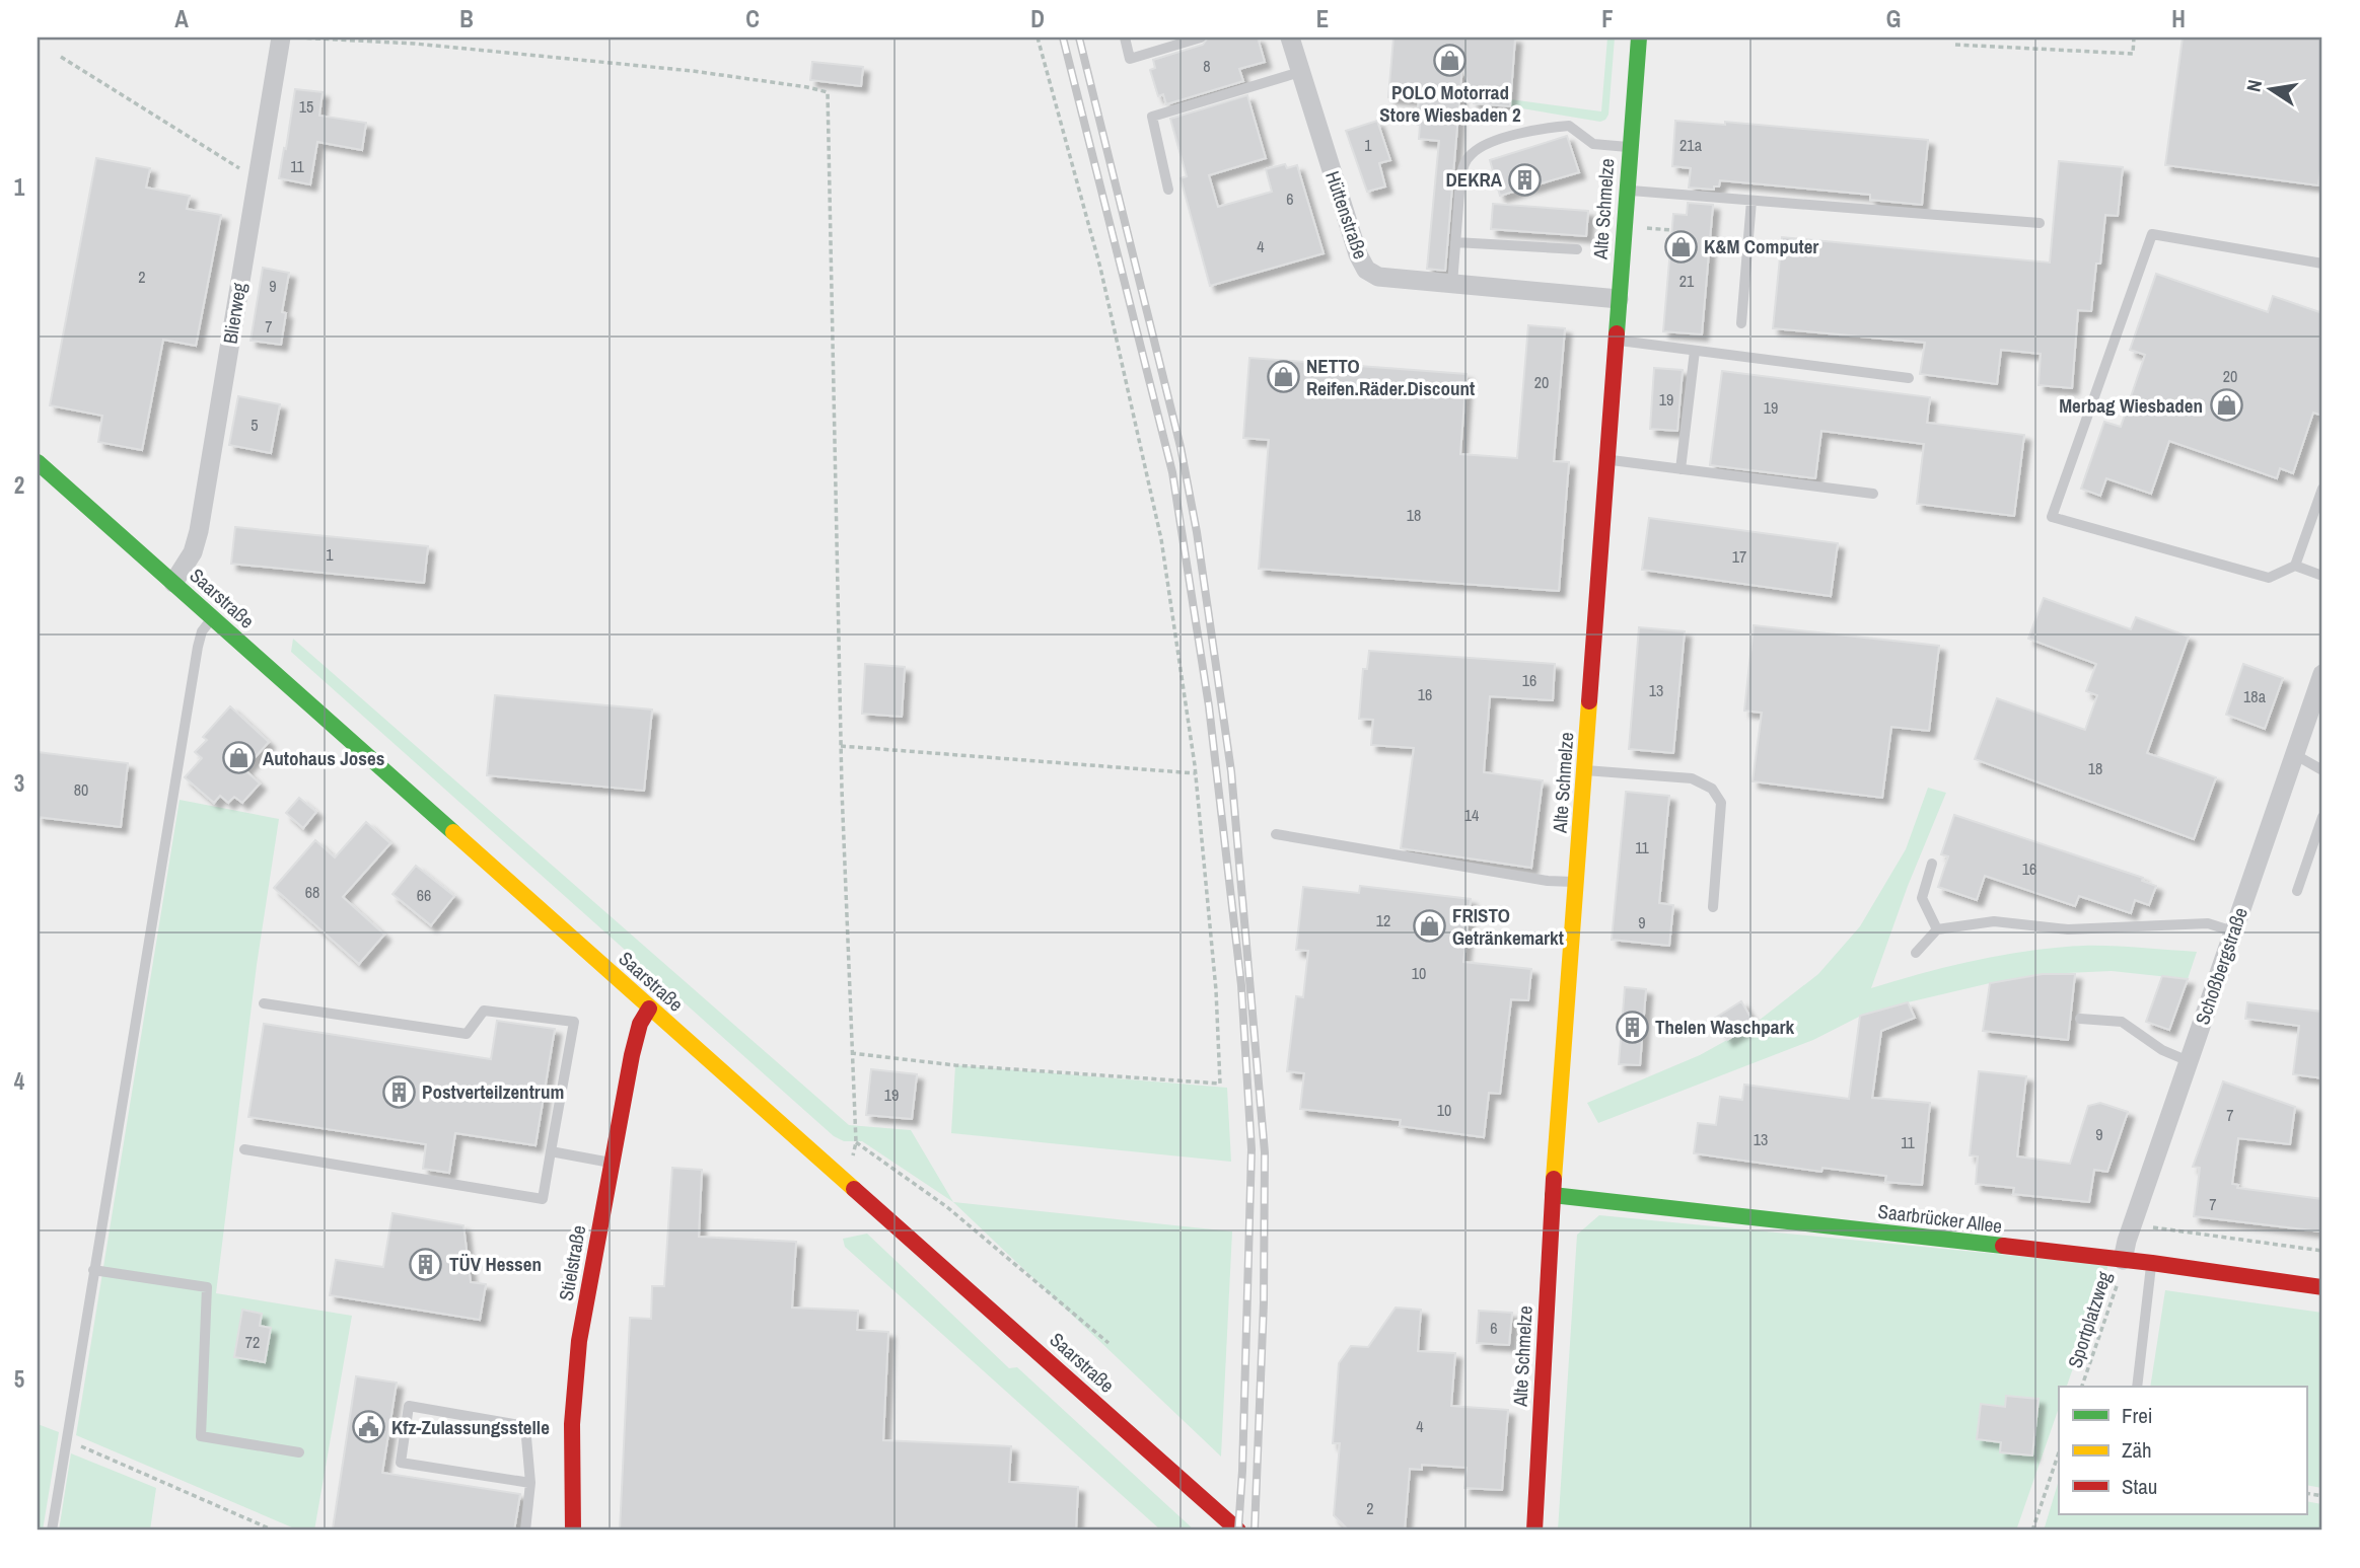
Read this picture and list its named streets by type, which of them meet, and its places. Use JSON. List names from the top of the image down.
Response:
{
  "streets": {
    "street": [
      "Alte Schmelze",
      "Hüttenstraße",
      "Blierweg",
      "Saarstraße",
      "Schoßbergstraße",
      "Saarbrücker Allee",
      "Stielstraße"
    ],
    "path": ["Sportplatzweg"]
  },
  "crossings": [
    ["Alte Schmelze", "Hüttenstraße"],
    ["Alte Schmelze", "Saarbrücker Allee"],
    ["Blierweg", "Saarstraße"],
    ["Saarstraße", "Stielstraße"],
    ["Schoßbergstraße", "Saarbrücker Allee"],
    ["Schoßbergstraße", "Sportplatzweg"],
    ["Saarbrücker Allee", "Sportplatzweg"]
  ],
  "places": {
    "shop": [
      "POLO Motorrad Store Wiesbaden 2",
      "K&M Computer",
      "NETTO Reifen.Räder.Discount",
      "Merbag Wiesbaden",
      "Autohaus Joses",
      "FRISTO Getränkemarkt"
    ],
    "building": [
      "DEKRA",
      "Thelen Waschpark",
      "Postverteilzentrum",
      "TÜV Hessen"
    ],
    "public building": ["Kfz-Zulassungsstelle"]
  },
  "house_numbers": [
    "8",
    "15",
    "1",
    "21a",
    "11",
    "6",
    "4",
    "2",
    "21",
    "9",
    "7",
    "20",
    "20",
    "19",
    "19",
    "5",
    "18",
    "1",
    "17",
    "16",
    "13",
    "16",
    "18a",
    "18",
    "80",
    "14",
    "11",
    "16",
    "68",
    "66",
    "12",
    "9",
    "10",
    "19",
    "10",
    "7",
    "9",
    "13",
    "11",
    "7",
    "6",
    "72",
    "4",
    "2"
  ],
  "legend": ["Frei", "Zäh", "Stau"],
  "north": "left",
  "grid": {
    "columns": [
      "A",
      "B",
      "C",
      "D",
      "E",
      "F",
      "G",
      "H"
    ],
    "rows": [
      "1",
      "2",
      "3",
      "4",
      "5"
    ]
  }
}
